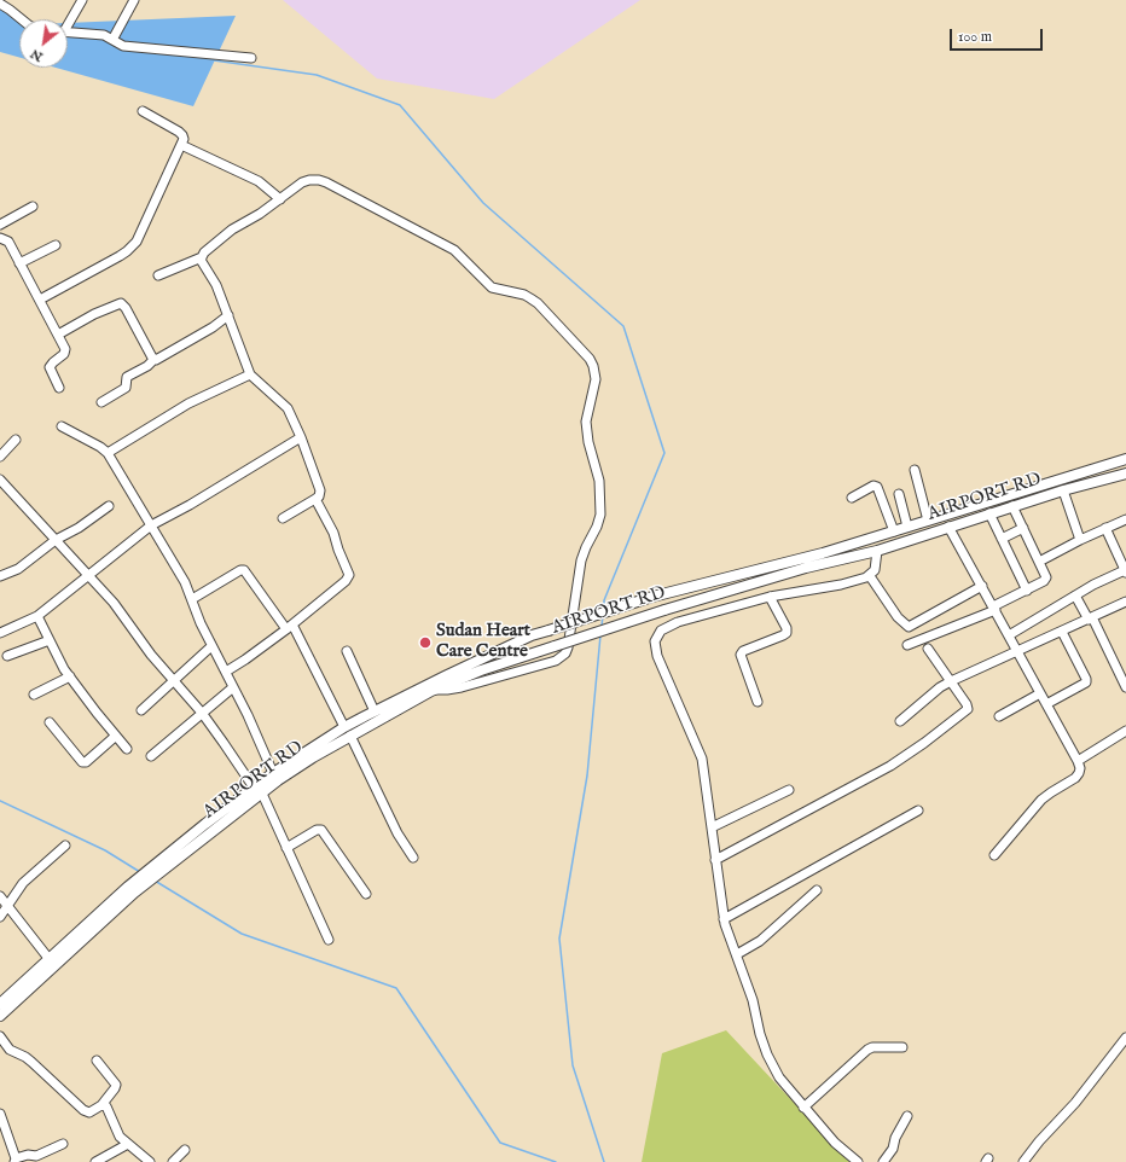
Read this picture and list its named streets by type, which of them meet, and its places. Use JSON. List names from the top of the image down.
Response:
{
  "streets": {
    "main road": ["AIRPORT RD"]
  },
  "places": ["Sudan Heart Care Centre"],
  "scale_bar": "100 m",
  "north": "bottom left"
}
